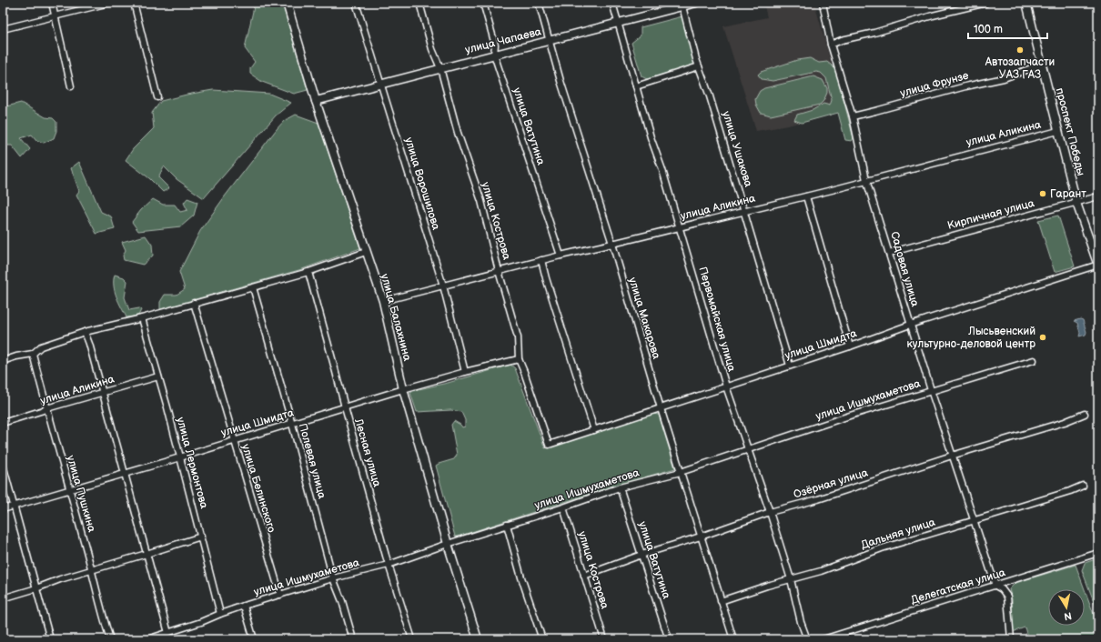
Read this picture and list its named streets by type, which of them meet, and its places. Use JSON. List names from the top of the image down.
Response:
{
  "streets": {
    "street": [
      "улица Чапаева",
      "улица Фрунзе",
      "улица Ватутина",
      "проспект Победы",
      "улица Аликина",
      "улица Ушакова",
      "улица Ворошилова",
      "Кирпичная улица",
      "улица Кострова",
      "Садовая улица",
      "улица Балахнина",
      "улица Макарова",
      "Первомайская улица",
      "улица Шмидта",
      "улица Ишмухаметова",
      "Лесная улица",
      "Полевая улица",
      "улица Лермонтова",
      "Озёрная улица",
      "улица Белинского",
      "улица Пушкина",
      "Дальняя улица",
      "Делегатская улица"
    ]
  },
  "crossings": [
    ["улица Чапаева", "улица Ватутина"],
    ["улица Чапаева", "улица Ушакова"],
    ["улица Чапаева", "улица Ворошилова"],
    ["улица Чапаева", "улица Кострова"],
    ["улица Чапаева", "улица Балахнина"],
    ["улица Чапаева", "улица Макарова"],
    ["улица Чапаева", "Первомайская улица"],
    ["улица Фрунзе", "проспект Победы"],
    ["улица Фрунзе", "Садовая улица"],
    ["улица Ватутина", "улица Аликина"],
    ["улица Ватутина", "улица Ишмухаметова"],
    ["улица Ватутина", "Озёрная улица"],
    ["проспект Победы", "улица Аликина"],
    ["проспект Победы", "Кирпичная улица"],
    ["проспект Победы", "улица Шмидта"],
    ["улица Аликина", "улица Ушакова"],
    ["улица Аликина", "улица Ворошилова"],
    ["улица Аликина", "улица Кострова"],
    ["улица Аликина", "Садовая улица"],
    ["улица Аликина", "улица Балахнина"],
    ["улица Аликина", "улица Макарова"],
    ["улица Аликина", "Первомайская улица"],
    ["улица Аликина", "улица Лермонтова"],
    ["улица Аликина", "улица Пушкина"],
    ["улица Ушакова", "улица Шмидта"],
    ["улица Ворошилова", "улица Шмидта"],
    ["Кирпичная улица", "Садовая улица"],
    ["улица Кострова", "улица Шмидта"],
    ["улица Кострова", "улица Ишмухаметова"],
    ["улица Кострова", "Озёрная улица"],
    ["Садовая улица", "улица Шмидта"],
    ["Садовая улица", "улица Ишмухаметова"],
    ["Садовая улица", "Озёрная улица"],
    ["Садовая улица", "Дальняя улица"],
    ["Садовая улица", "Делегатская улица"],
    ["улица Балахнина", "улица Шмидта"],
    ["улица Балахнина", "улица Ишмухаметова"],
    ["улица Макарова", "улица Шмидта"],
    ["улица Макарова", "улица Ишмухаметова"],
    ["улица Макарова", "Озёрная улица"],
    ["улица Макарова", "Дальняя улица"],
    ["Первомайская улица", "улица Шмидта"],
    ["Первомайская улица", "улица Ишмухаметова"],
    ["Первомайская улица", "Озёрная улица"],
    ["Первомайская улица", "Дальняя улица"],
    ["улица Шмидта", "Лесная улица"],
    ["улица Шмидта", "Полевая улица"],
    ["улица Шмидта", "улица Лермонтова"],
    ["улица Шмидта", "улица Белинского"],
    ["улица Шмидта", "улица Пушкина"],
    ["улица Ишмухаметова", "Лесная улица"],
    ["улица Ишмухаметова", "Полевая улица"],
    ["улица Ишмухаметова", "улица Лермонтова"],
    ["улица Ишмухаметова", "улица Белинского"]
  ],
  "places": ["Автозапчасти УАЗ ГАЗ", "Гарант", "Лысьвенский культурно-деловой центр"],
  "scale_bar": "100 m",
  "north": "bottom"
}
